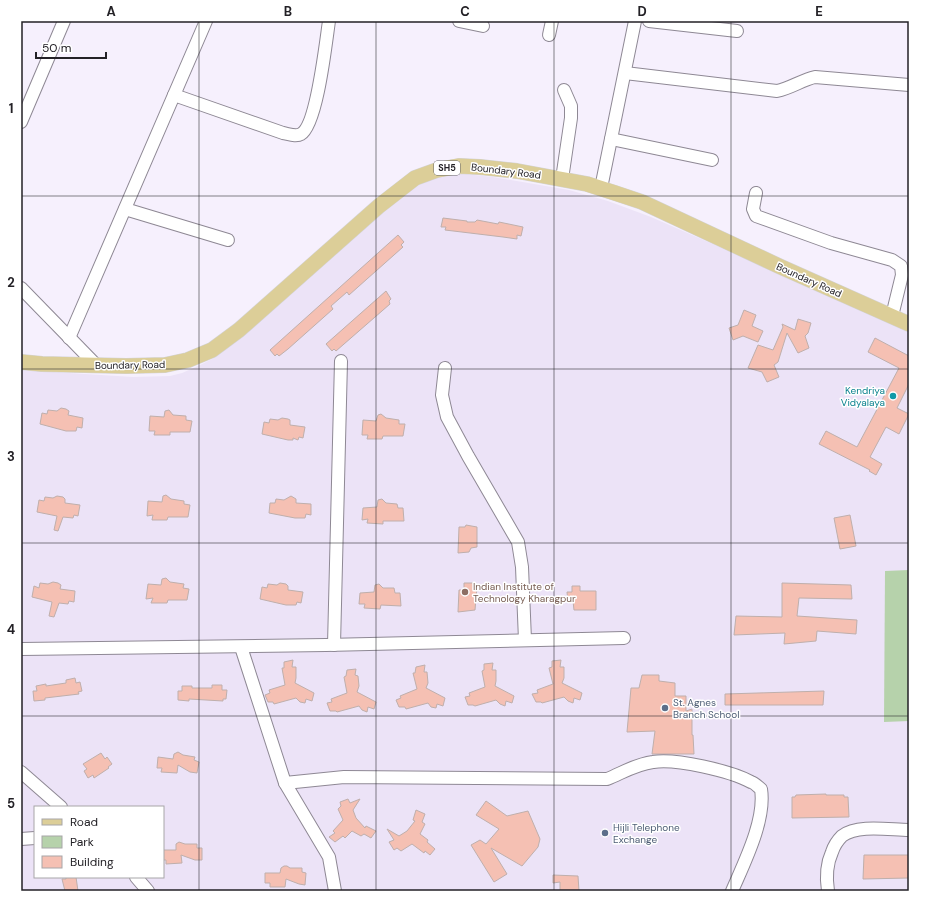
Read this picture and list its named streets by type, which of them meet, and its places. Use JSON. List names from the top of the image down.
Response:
{
  "streets": {
    "main road": ["SH5", "Boundary Road"]
  },
  "places": [
    "Kendriya Vidyalaya",
    "Indian Institute of Technology Kharagpur",
    "St. Agnes Branch School",
    "Hijli Telephone Exchange"
  ],
  "legend": ["Road", "Park", "Building"],
  "scale_bar": "50 m",
  "grid": {
    "columns": [
      "A",
      "B",
      "C",
      "D",
      "E"
    ],
    "rows": [
      "1",
      "2",
      "3",
      "4",
      "5"
    ]
  }
}
